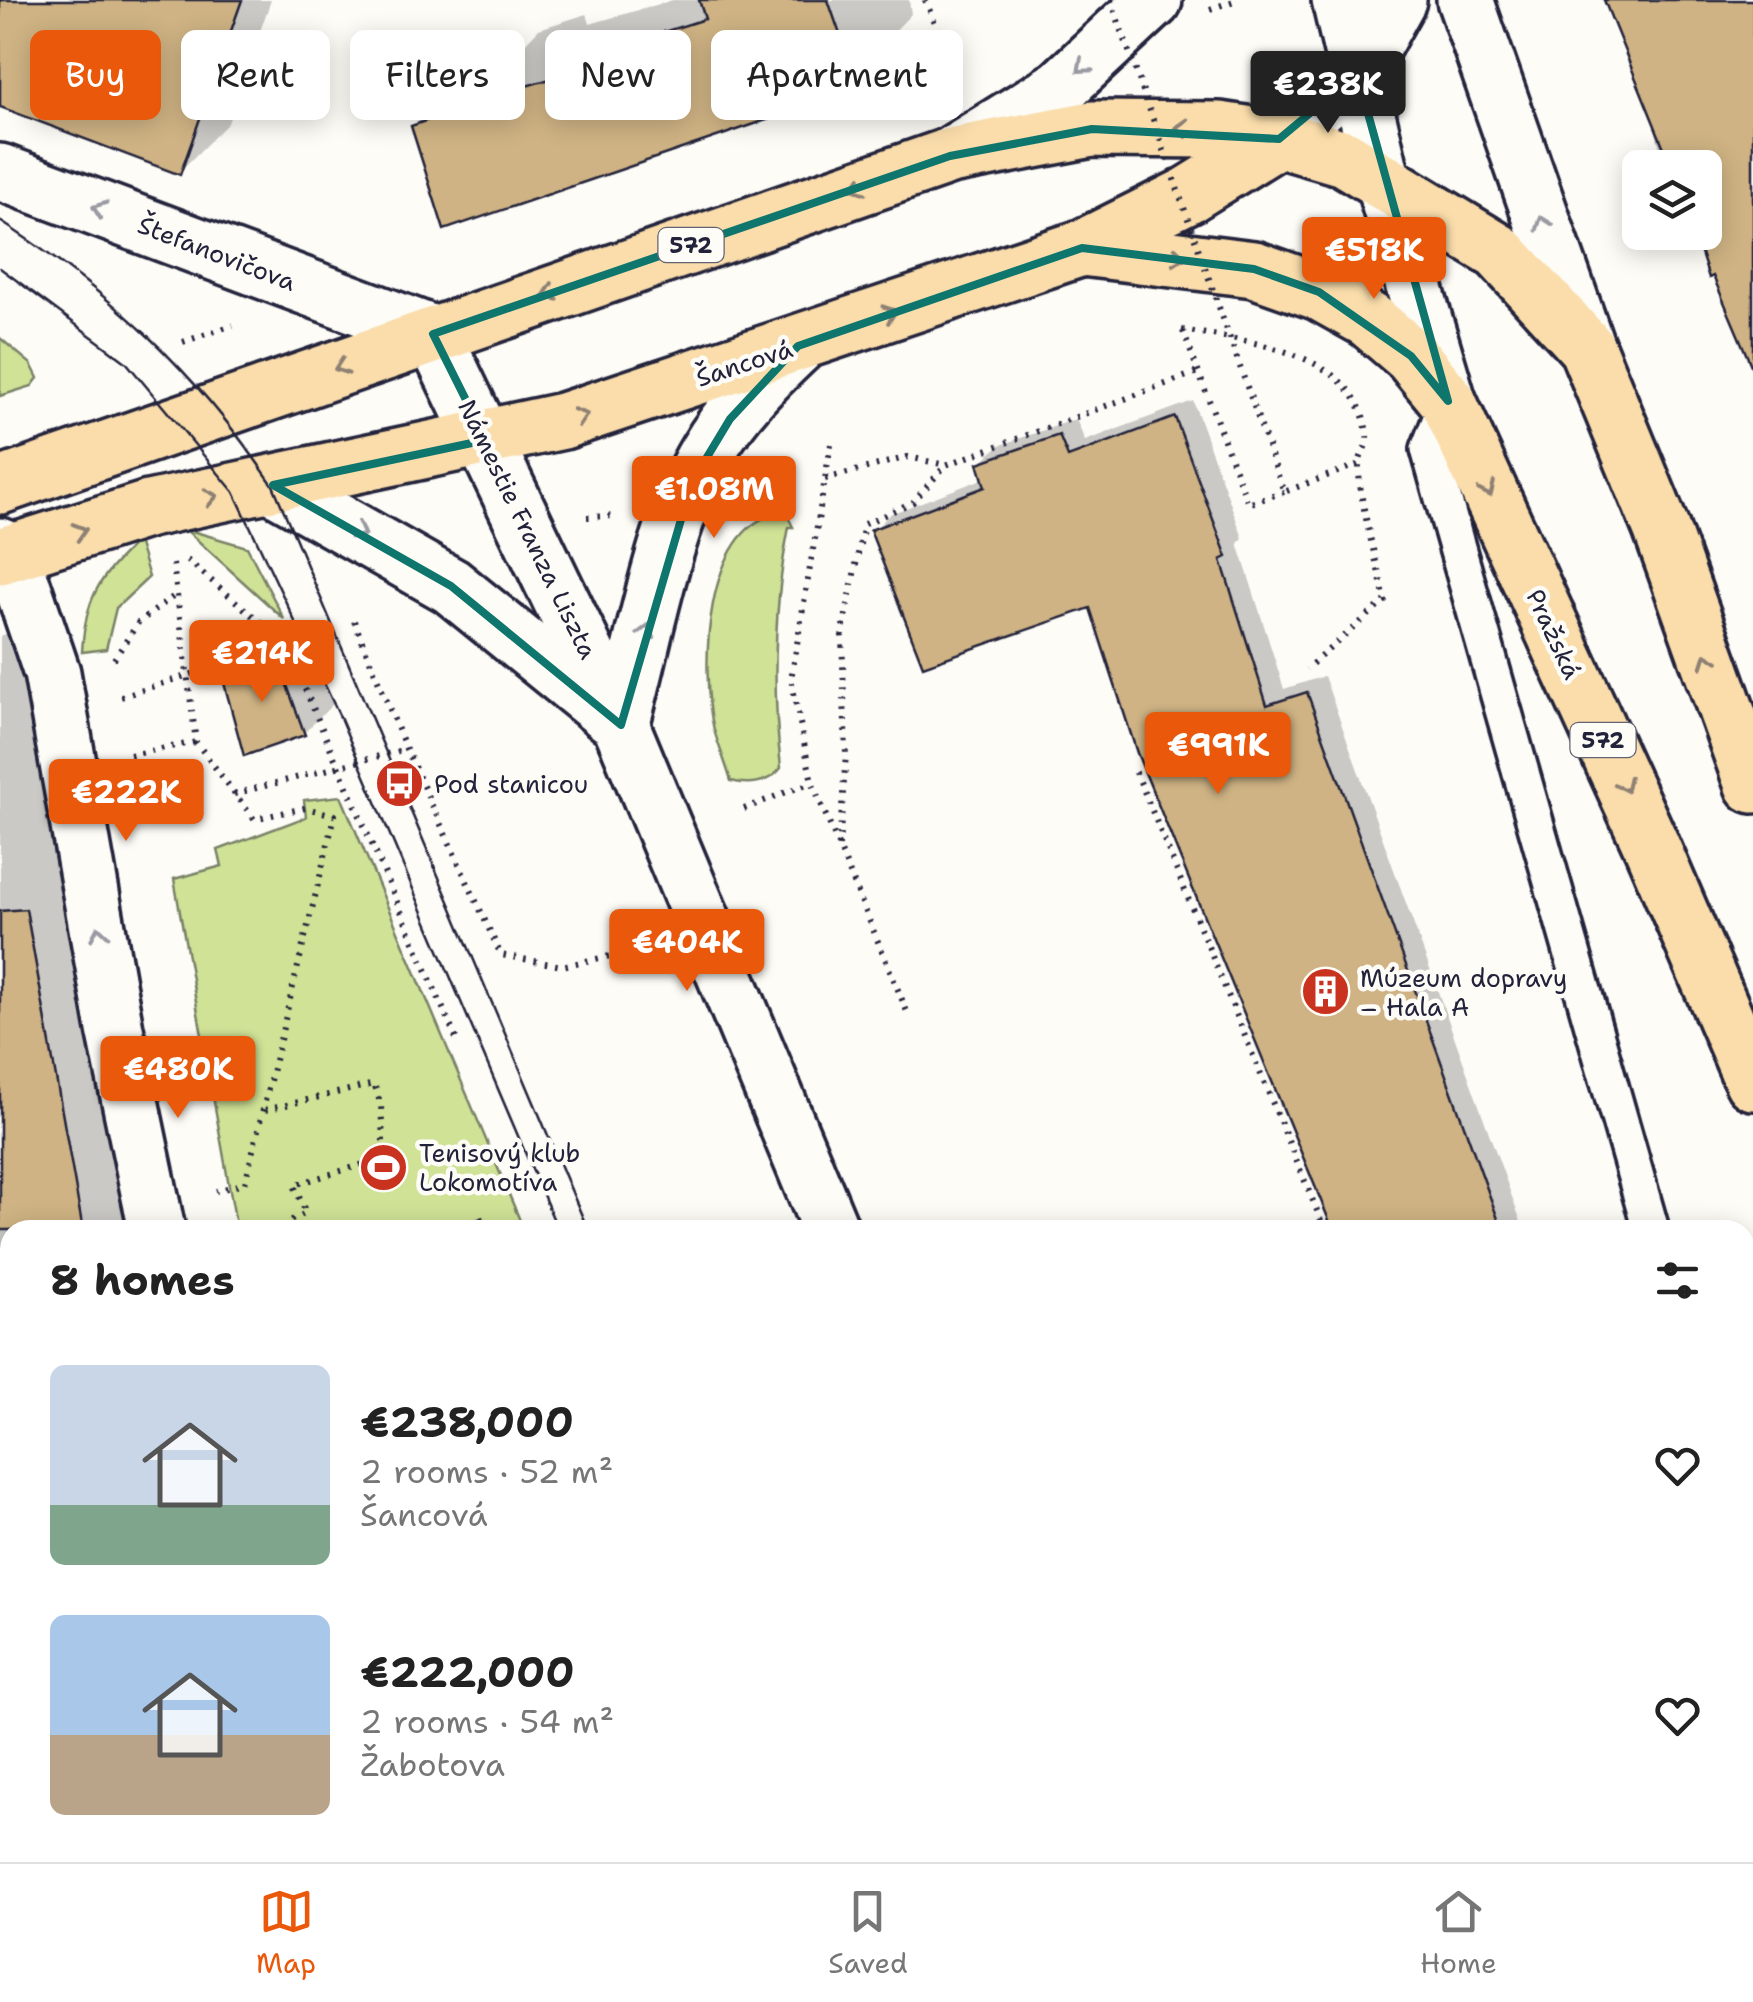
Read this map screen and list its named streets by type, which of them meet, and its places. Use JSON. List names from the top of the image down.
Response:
{
  "streets": {
    "main road": ["572", "Šancová", "Pražská"],
    "street": ["Štefanovičova", "Námestie Franza Liszta"]
  },
  "crossings": [
    ["572", "Štefanovičova"],
    ["572", "Námestie Franza Liszta"],
    ["572", "Pražská"],
    ["Štefanovičova", "Námestie Franza Liszta"],
    ["Šancová", "Námestie Franza Liszta"],
    ["Šancová", "Pražská"]
  ],
  "one_way": ["Štefanovičova", "Pražská"],
  "places": {
    "bus stop": ["Pod stanicou"],
    "building": ["Múzeum dopravy – Hala A"],
    "sports": ["Tenisový klub Lokomotíva"]
  },
  "page": {
    "chip": [
      "Buy",
      "Rent",
      "Filters",
      "New",
      "Apartment"
    ],
    "price": [
      "€238K",
      "€518K",
      "€1.08M",
      "€214K",
      "€991K",
      "€222K",
      "€404K",
      "€480K"
    ],
    "heading": "8 homes",
    "list": [
      {
        "name": "€238,000",
        "note": "2 rooms · 52 m² · Šancová"
      },
      {
        "name": "€222,000",
        "note": "2 rooms · 54 m² · Žabotova"
      }
    ],
    "tabs": ["Map", "Saved", "Home"]
  }
}
